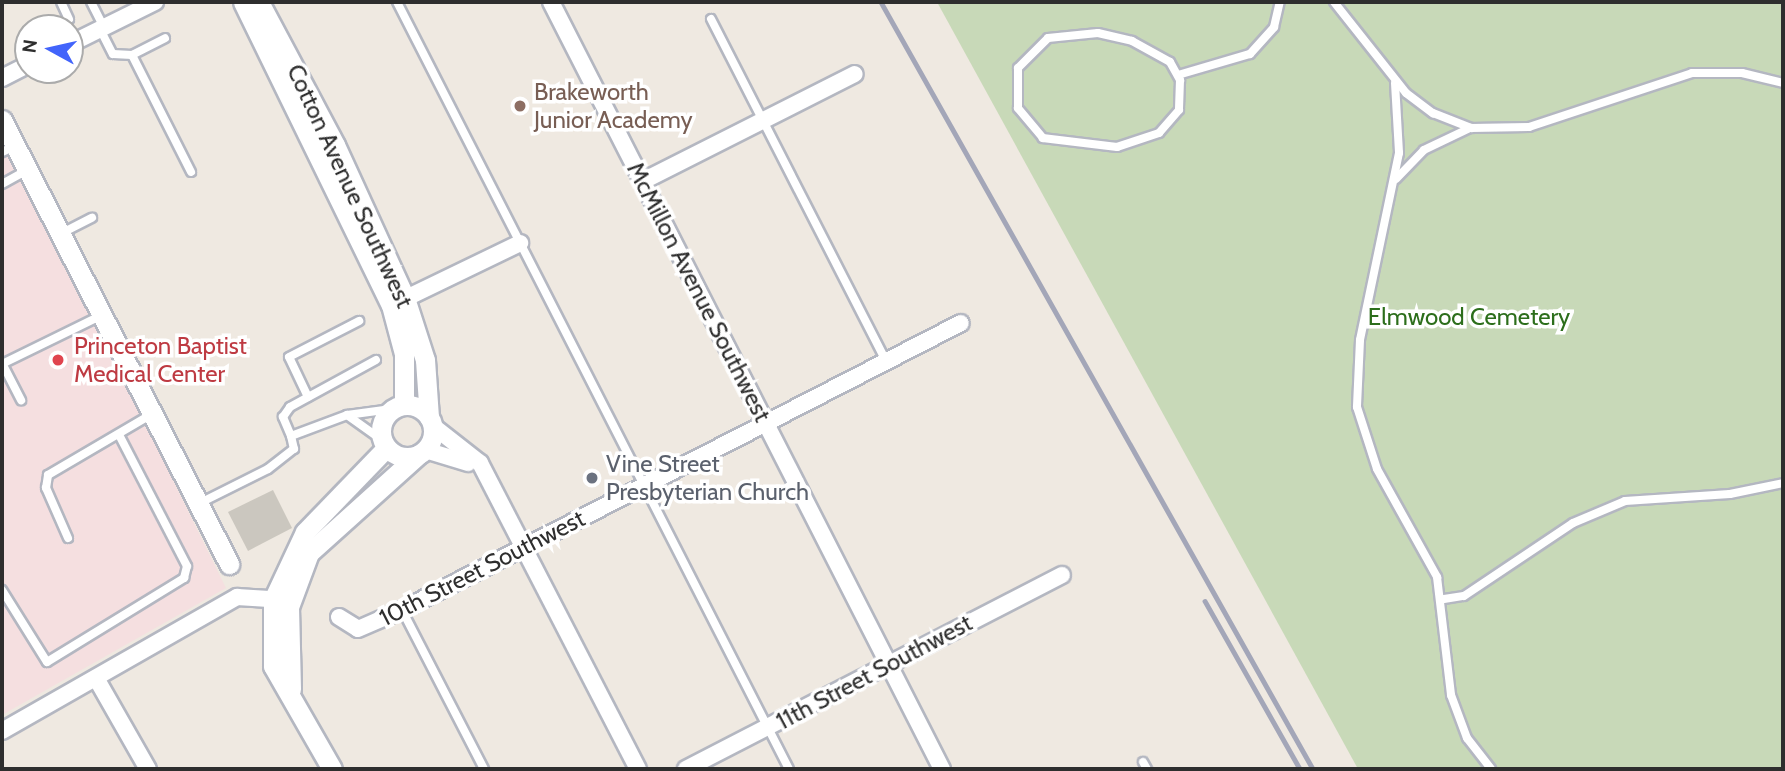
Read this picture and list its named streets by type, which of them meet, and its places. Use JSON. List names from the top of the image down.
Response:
{
  "streets": {
    "street": [
      "Cotton Avenue Southwest",
      "McMillon Avenue Southwest",
      "10th Street Southwest",
      "11th Street Southwest"
    ]
  },
  "crossings": [
    ["McMillon Avenue Southwest", "10th Street Southwest"],
    ["McMillon Avenue Southwest", "11th Street Southwest"]
  ],
  "parks": ["Elmwood Cemetery"],
  "places": ["Brakeworth Junior Academy", "Princeton Baptist Medical Center", "Vine Street Presbyterian Church"],
  "north": "left"
}
